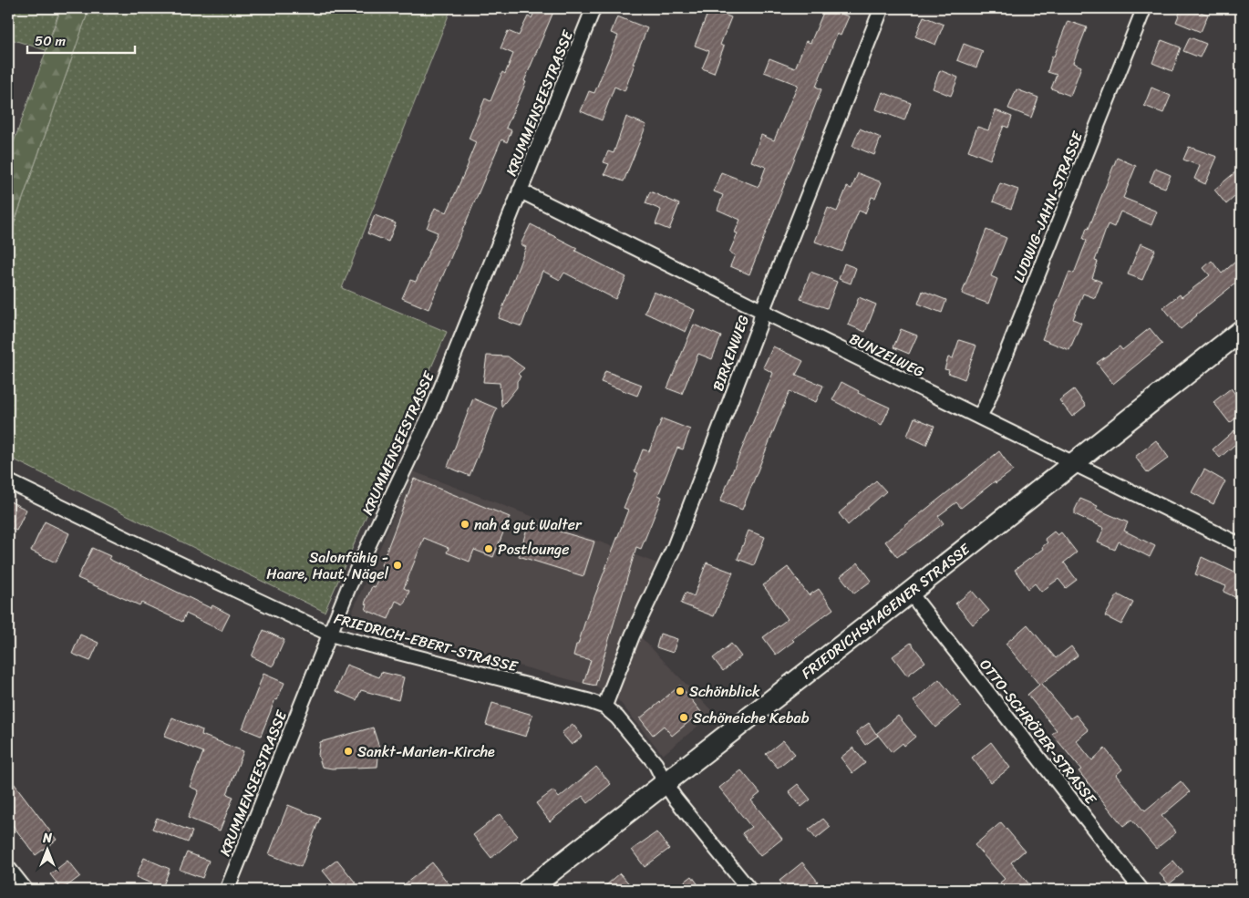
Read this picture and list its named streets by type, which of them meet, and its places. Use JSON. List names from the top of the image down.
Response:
{
  "streets": {
    "main road": ["FRIEDRICHSHAGENER STRASSE"],
    "street": [
      "KRUMMENSEESTRASSE",
      "LUDWIG-JAHN-STRASSE",
      "BIRKENWEG",
      "BUNZELWEG",
      "FRIEDRICH-EBERT-STRASSE",
      "OTTO-SCHRÖDER-STRASSE"
    ]
  },
  "crossings": [
    ["KRUMMENSEESTRASSE", "BUNZELWEG"],
    ["KRUMMENSEESTRASSE", "FRIEDRICH-EBERT-STRASSE"],
    ["LUDWIG-JAHN-STRASSE", "BUNZELWEG"],
    ["BIRKENWEG", "BUNZELWEG"],
    ["BIRKENWEG", "FRIEDRICH-EBERT-STRASSE"],
    ["BUNZELWEG", "FRIEDRICHSHAGENER STRASSE"],
    ["FRIEDRICHSHAGENER STRASSE", "FRIEDRICH-EBERT-STRASSE"],
    ["FRIEDRICHSHAGENER STRASSE", "OTTO-SCHRÖDER-STRASSE"]
  ],
  "places": [
    "nah & gut Walter",
    "Postlounge",
    "Salonfähig - Haare, Haut, Nägel",
    "Schönblick",
    "Schöneiche Kebab",
    "Sankt-Marien-Kirche"
  ],
  "scale_bar": "50 m",
  "north": "top"
}
